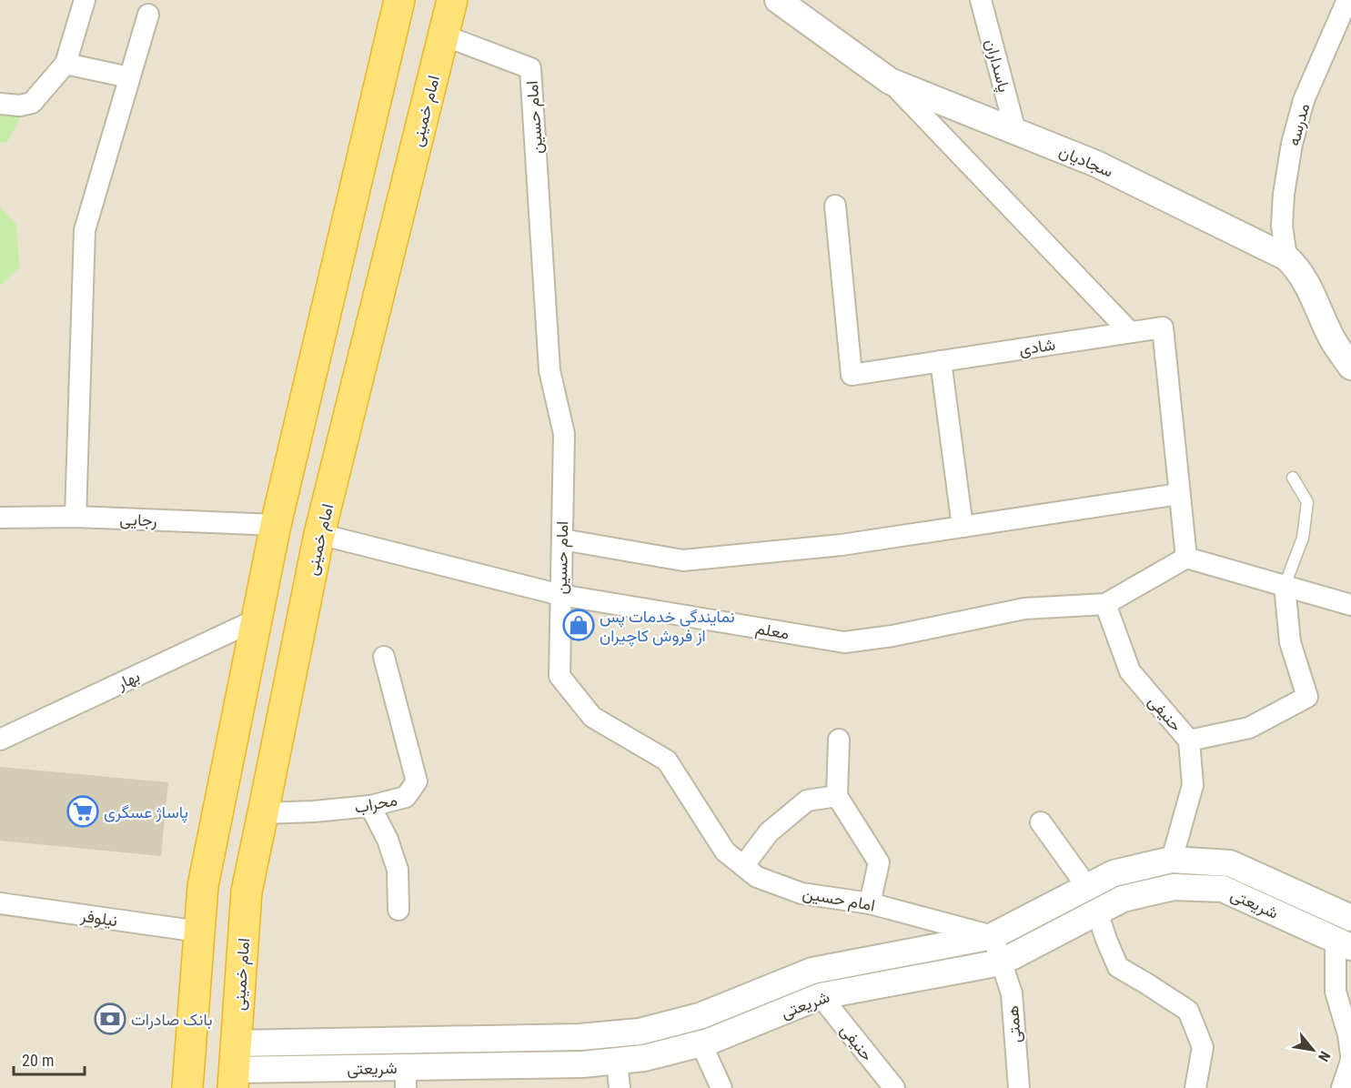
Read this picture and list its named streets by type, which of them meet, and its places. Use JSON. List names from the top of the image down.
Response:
{
  "streets": {
    "highway": ["امام خمینی"],
    "street": [
      "پاسداران",
      "امام حسین",
      "مدرسه",
      "سجادیان",
      "شادی",
      "رجایی",
      "معلم",
      "بهار",
      "حنیفی",
      "محراب",
      "شریعتی",
      "نیلوفر",
      "همتی"
    ]
  },
  "crossings": [
    ["پاسداران", "سجادیان"],
    ["امام خمینی", "امام حسین"],
    ["امام خمینی", "معلم"],
    ["امام خمینی", "محراب"],
    ["امام خمینی", "شریعتی"],
    ["امام حسین", "معلم"],
    ["امام حسین", "شریعتی"],
    ["امام حسین", "همتی"],
    ["مدرسه", "سجادیان"],
    ["شادی", "معلم"],
    ["شادی", "حنیفی"],
    ["معلم", "حنیفی"],
    ["حنیفی", "شریعتی"],
    ["شریعتی", "همتی"]
  ],
  "places": {
    "shop": ["نمایندگی خدمات پس از فروش کاچیران"],
    "supermarket": ["پاساژ عسگری"],
    "bank": ["بانک صادرات"]
  },
  "scale_bar": "20 m",
  "north": "bottom right"
}
